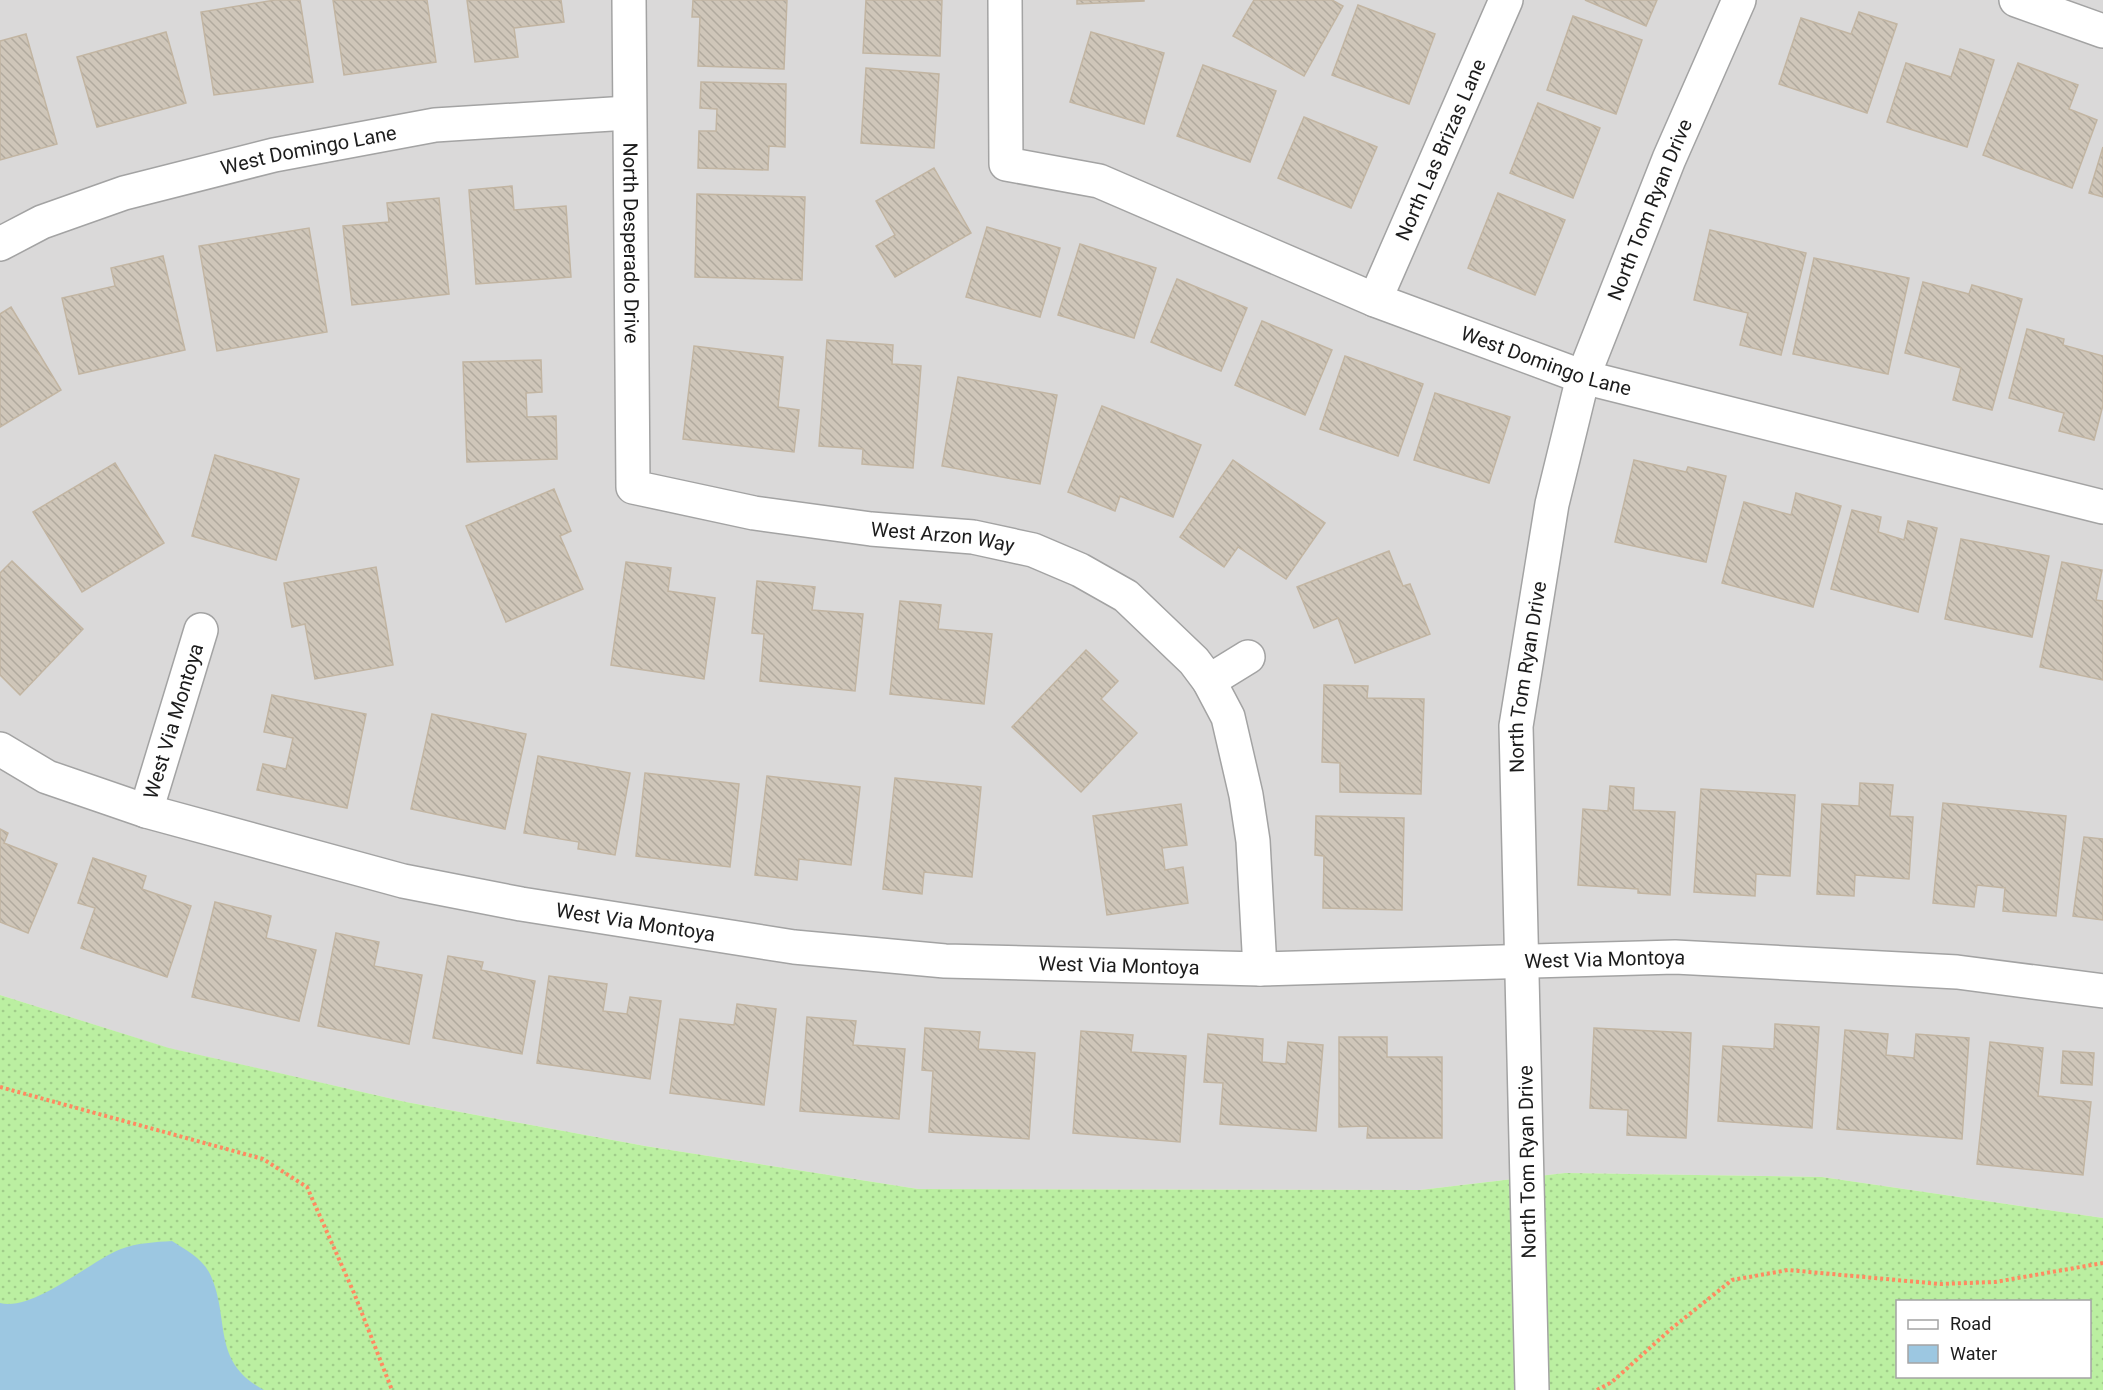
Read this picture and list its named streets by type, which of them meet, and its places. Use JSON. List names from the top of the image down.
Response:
{
  "streets": {
    "street": [
      "North Las Brizas Lane",
      "West Domingo Lane",
      "North Tom Ryan Drive",
      "North Desperado Drive",
      "West Arzon Way",
      "West Via Montoya"
    ]
  },
  "crossings": [
    ["North Las Brizas Lane", "West Domingo Lane"],
    ["West Domingo Lane", "North Tom Ryan Drive"],
    ["West Domingo Lane", "North Desperado Drive"],
    ["North Tom Ryan Drive", "West Via Montoya"],
    ["North Desperado Drive", "West Arzon Way"],
    ["West Arzon Way", "West Via Montoya"]
  ],
  "legend": ["Road", "Water"]
}
